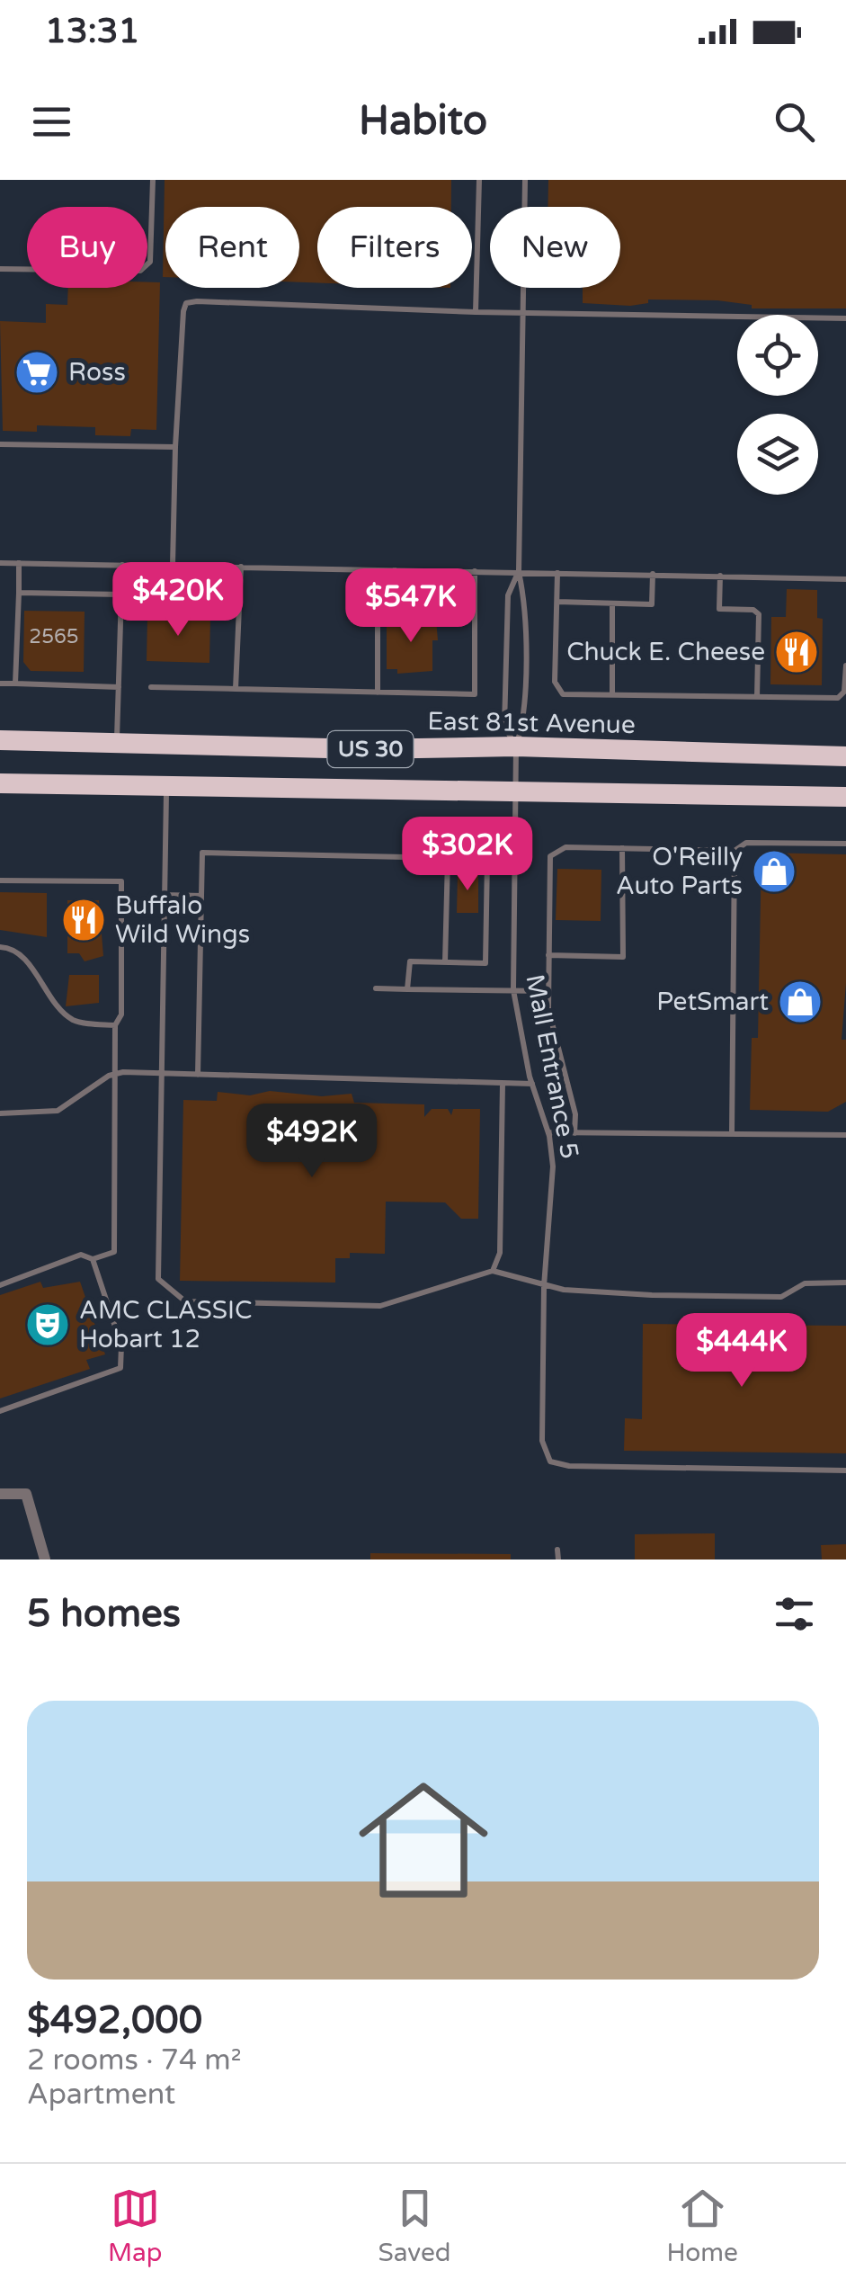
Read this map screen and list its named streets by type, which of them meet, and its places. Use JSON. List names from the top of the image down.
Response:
{
  "streets": {
    "highway": ["East 81st Avenue", "US 30"],
    "lane": ["Mall Entrance 5"]
  },
  "crossings": [
    ["East 81st Avenue", "Mall Entrance 5"],
    ["US 30", "Mall Entrance 5"]
  ],
  "places": {
    "supermarket": ["Ross"],
    "restaurant": ["Chuck E. Cheese", "Buffalo Wild Wings"],
    "shop": ["O'Reilly Auto Parts", "PetSmart"],
    "theatre": ["AMC CLASSIC Hobart 12"]
  },
  "house_numbers": ["2565"],
  "page": {
    "status": "13:31",
    "header": "Habito",
    "chip": [
      "Buy",
      "Rent",
      "Filters",
      "New"
    ],
    "price": [
      "$420K",
      "$547K",
      "$302K",
      "$492K",
      "$444K"
    ],
    "heading": "5 homes",
    "list": [
      {
        "name": "$492,000",
        "note": "2 rooms · 74 m² · Apartment"
      }
    ],
    "tabs": ["Map", "Saved", "Home"]
  }
}
